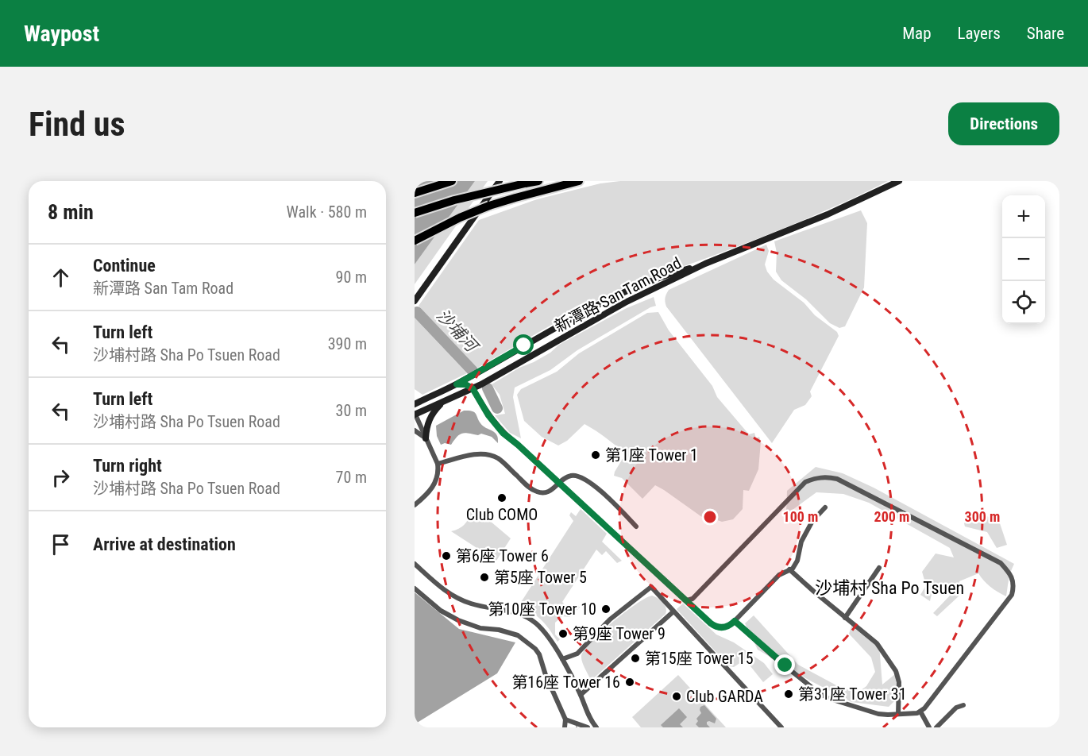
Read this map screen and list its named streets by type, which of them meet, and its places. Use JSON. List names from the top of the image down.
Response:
{
  "streets": {
    "street": ["新潭路 San Tam Road"]
  },
  "districts": ["沙埔村 Sha Po Tsuen"],
  "water": ["沙埔河"],
  "places": [
    "第1座 Tower 1",
    "Club COMO",
    "第6座 Tower 6",
    "第5座 Tower 5",
    "第10座 Tower 10",
    "第9座 Tower 9",
    "第15座 Tower 15",
    "第16座 Tower 16",
    "第31座 Tower 31",
    "Club GARDA"
  ],
  "page": {
    "header": "Waypost",
    "nav": ["Map", "Layers", "Share"],
    "buttons": "Directions",
    "title": "Find us",
    "heading": ["8 min", "Walk · 580 m"],
    "map_buttons": ["+", "−"],
    "list": [
      ["Continue", "新潭路 San Tam Road", "90 m"],
      ["Turn left", "沙埔村路 Sha Po Tsuen Road", "390 m"],
      ["Turn left", "沙埔村路 Sha Po Tsuen Road", "30 m"],
      ["Turn right", "沙埔村路 Sha Po Tsuen Road", "70 m"],
      "Arrive at destination"
    ]
  },
  "rings": ["100 m", "200 m", "300 m"]
}
